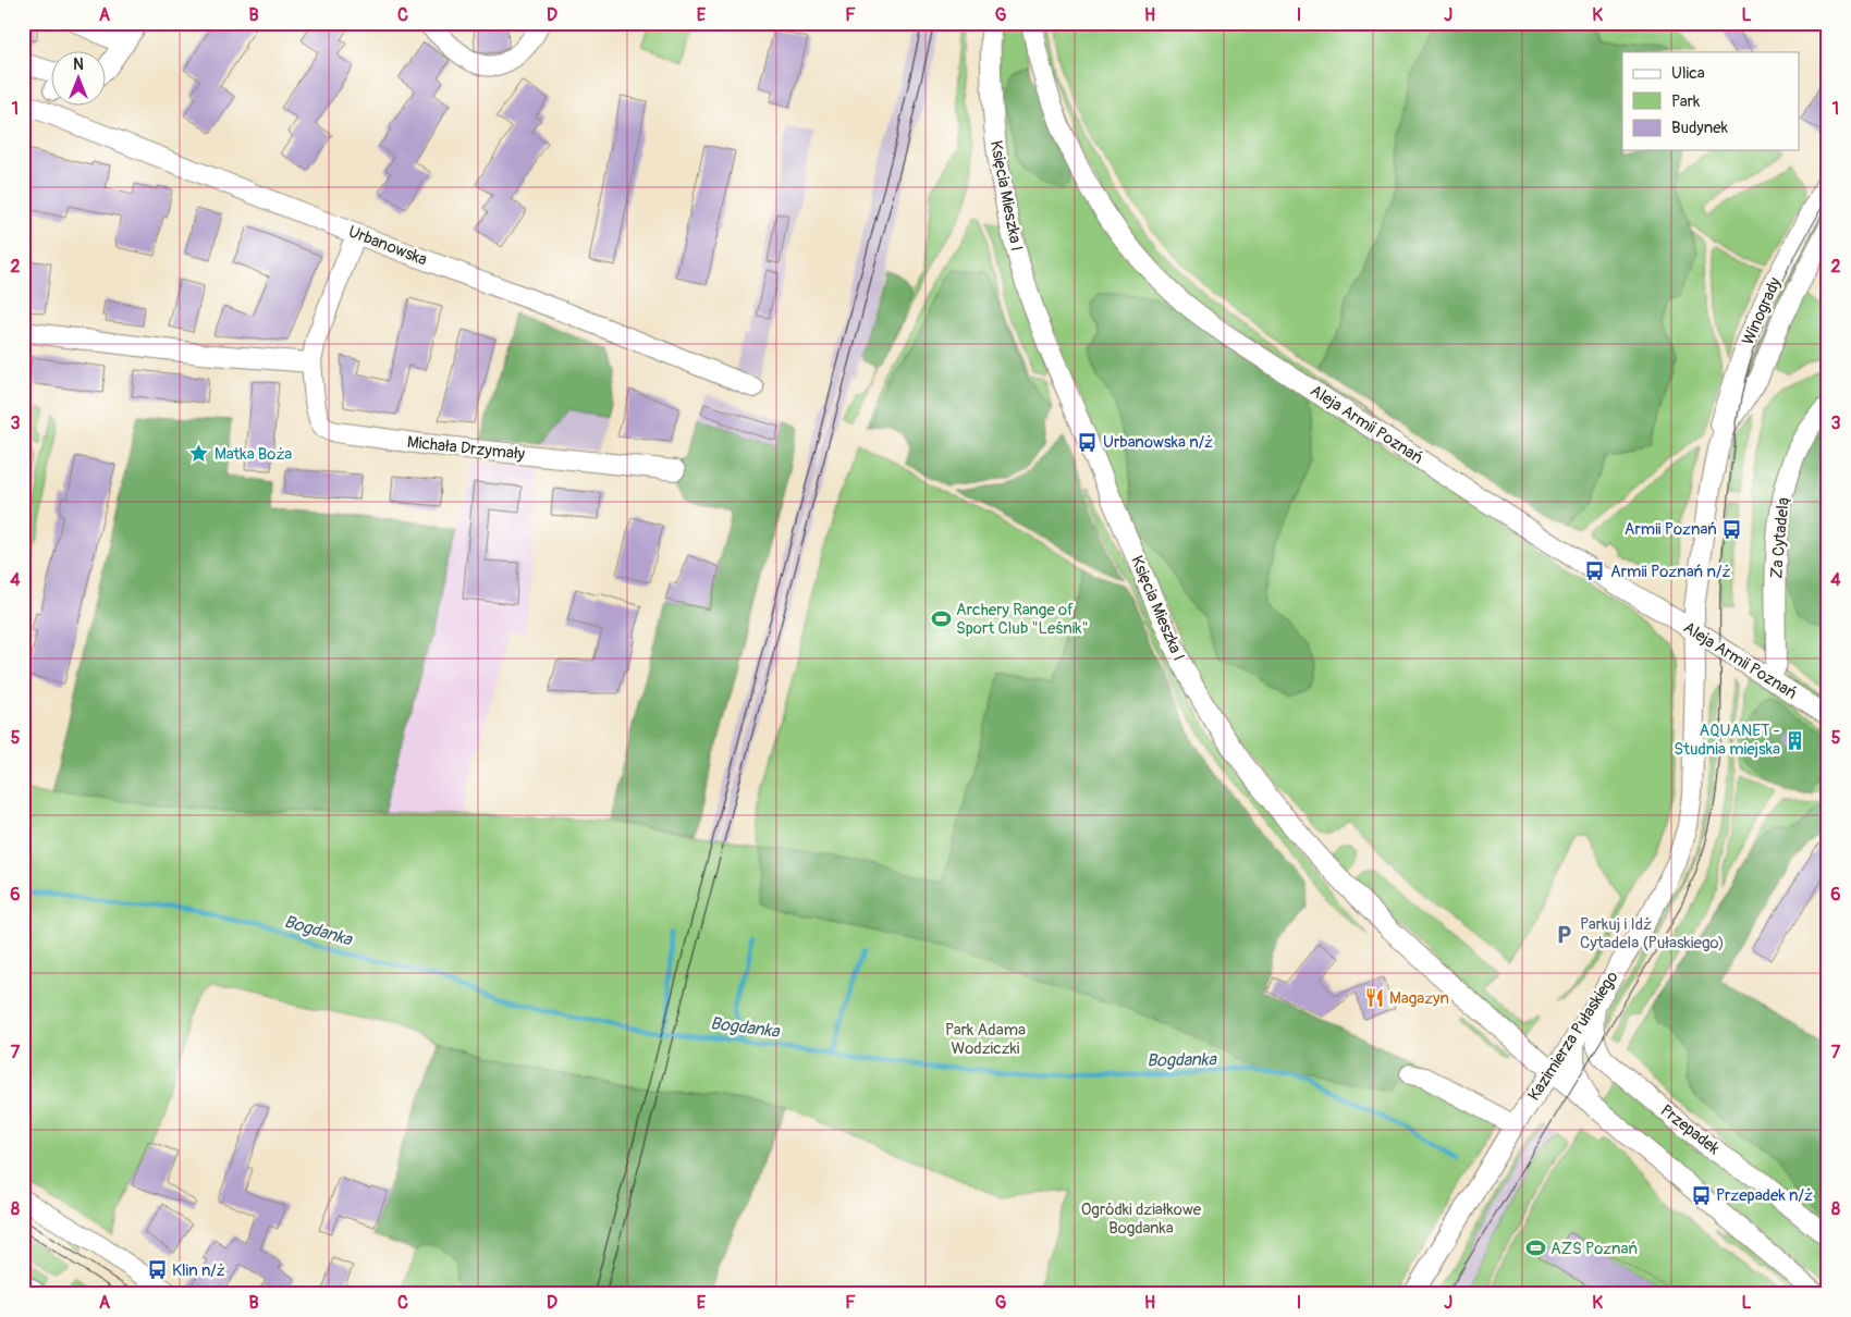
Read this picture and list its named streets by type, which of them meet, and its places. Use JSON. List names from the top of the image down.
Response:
{
  "streets": {
    "street": [
      "Księcia Mieszka I",
      "Urbanowska",
      "Winogrady",
      "Aleja Armii Poznań",
      "Michała Drzymały",
      "Za Cytadelą",
      "Kazimierza Pułaskiego",
      "Przepadek"
    ]
  },
  "crossings": [
    ["Księcia Mieszka I", "Kazimierza Pułaskiego"],
    ["Urbanowska", "Michała Drzymały"],
    ["Winogrady", "Aleja Armii Poznań"],
    ["Winogrady", "Kazimierza Pułaskiego"],
    ["Aleja Armii Poznań", "Za Cytadelą"],
    ["Aleja Armii Poznań", "Kazimierza Pułaskiego"],
    ["Kazimierza Pułaskiego", "Przepadek"]
  ],
  "water": ["Bogdanka"],
  "parks": ["Park Adama Wodziczki", "Ogródki działkowe Bogdanka"],
  "places": {
    "bus stop": [
      "Urbanowska n/ż",
      "Armii Poznań",
      "Armii Poznań n/ż",
      "Przepadek n/ż",
      "Klin n/ż"
    ],
    "place": ["Matka Boża"],
    "sports": ["Archery Range of Sport Club \"Leśnik\"", "AZS Poznań"],
    "building": ["AQUANET - Studnia miejska"],
    "parking": ["Parkuj i Idź Cytadela (Pułaskiego)"],
    "restaurant": ["Magazyn"]
  },
  "legend": ["Ulica", "Park", "Budynek"],
  "north": "top",
  "grid": {
    "columns": [
      "A",
      "B",
      "C",
      "D",
      "E",
      "F",
      "G",
      "H",
      "I",
      "J",
      "K",
      "L"
    ],
    "rows": [
      "1",
      "2",
      "3",
      "4",
      "5",
      "6",
      "7",
      "8"
    ]
  }
}
